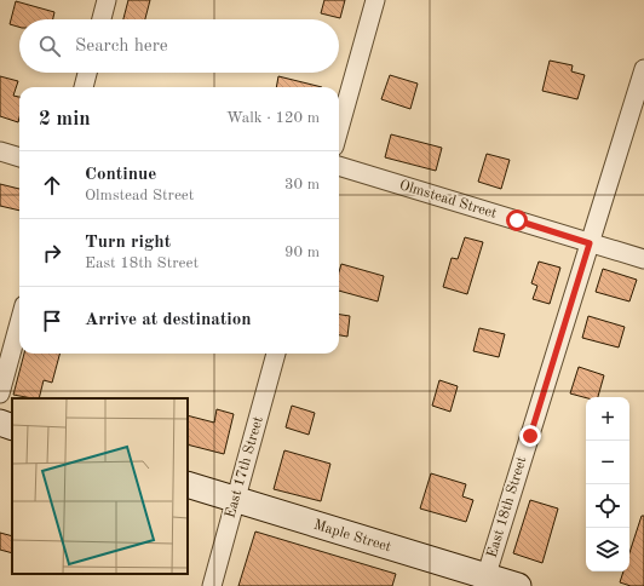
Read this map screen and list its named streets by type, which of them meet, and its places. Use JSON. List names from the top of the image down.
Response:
{
  "streets": {
    "main road": ["Maple Street"],
    "street": ["Olmstead Street", "East 17th Street", "East 18th Street"]
  },
  "crossings": [
    ["Olmstead Street", "East 18th Street"],
    ["East 17th Street", "Maple Street"],
    ["East 18th Street", "Maple Street"]
  ],
  "page": {
    "search": "Search here",
    "heading": ["2 min", "Walk · 120 m"],
    "list": [
      ["Continue", "Olmstead Street", "30 m"],
      ["Turn right", "East 18th Street", "90 m"],
      "Arrive at destination"
    ],
    "map_buttons": ["+", "−"]
  }
}
